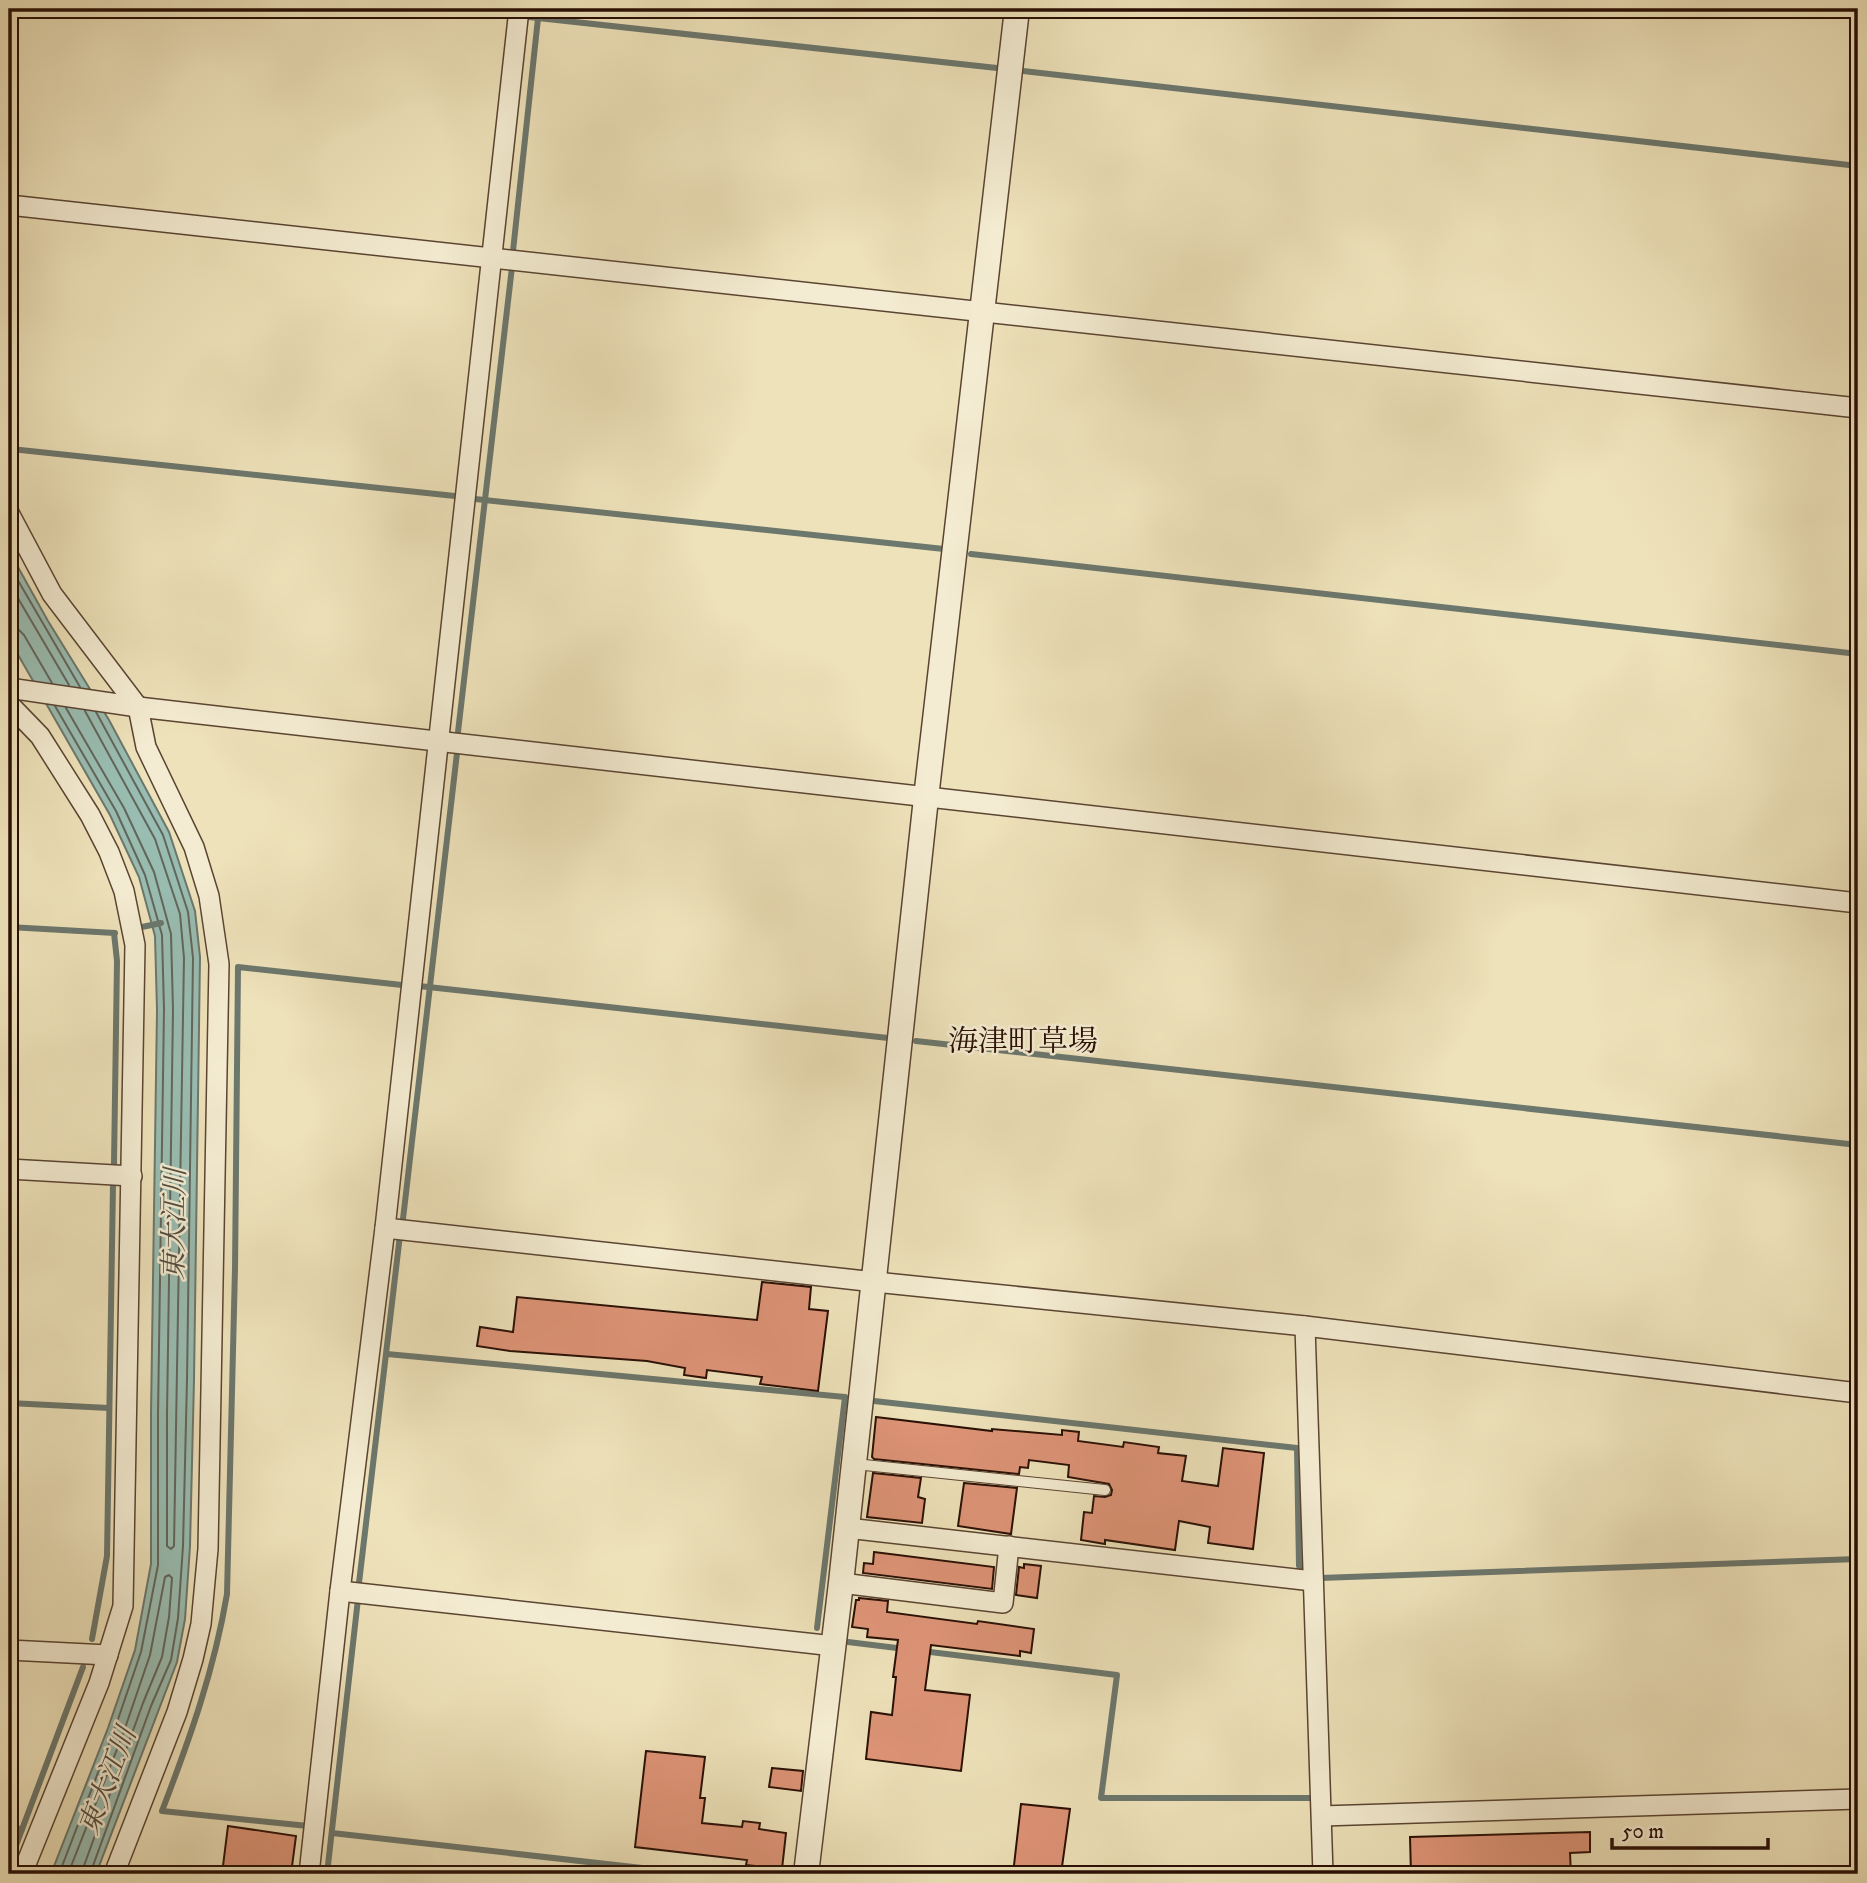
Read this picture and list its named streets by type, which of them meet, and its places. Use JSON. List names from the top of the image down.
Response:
{
  "districts": ["海津町草場"],
  "water": ["東大江川"],
  "scale_bar": "50 m"
}
